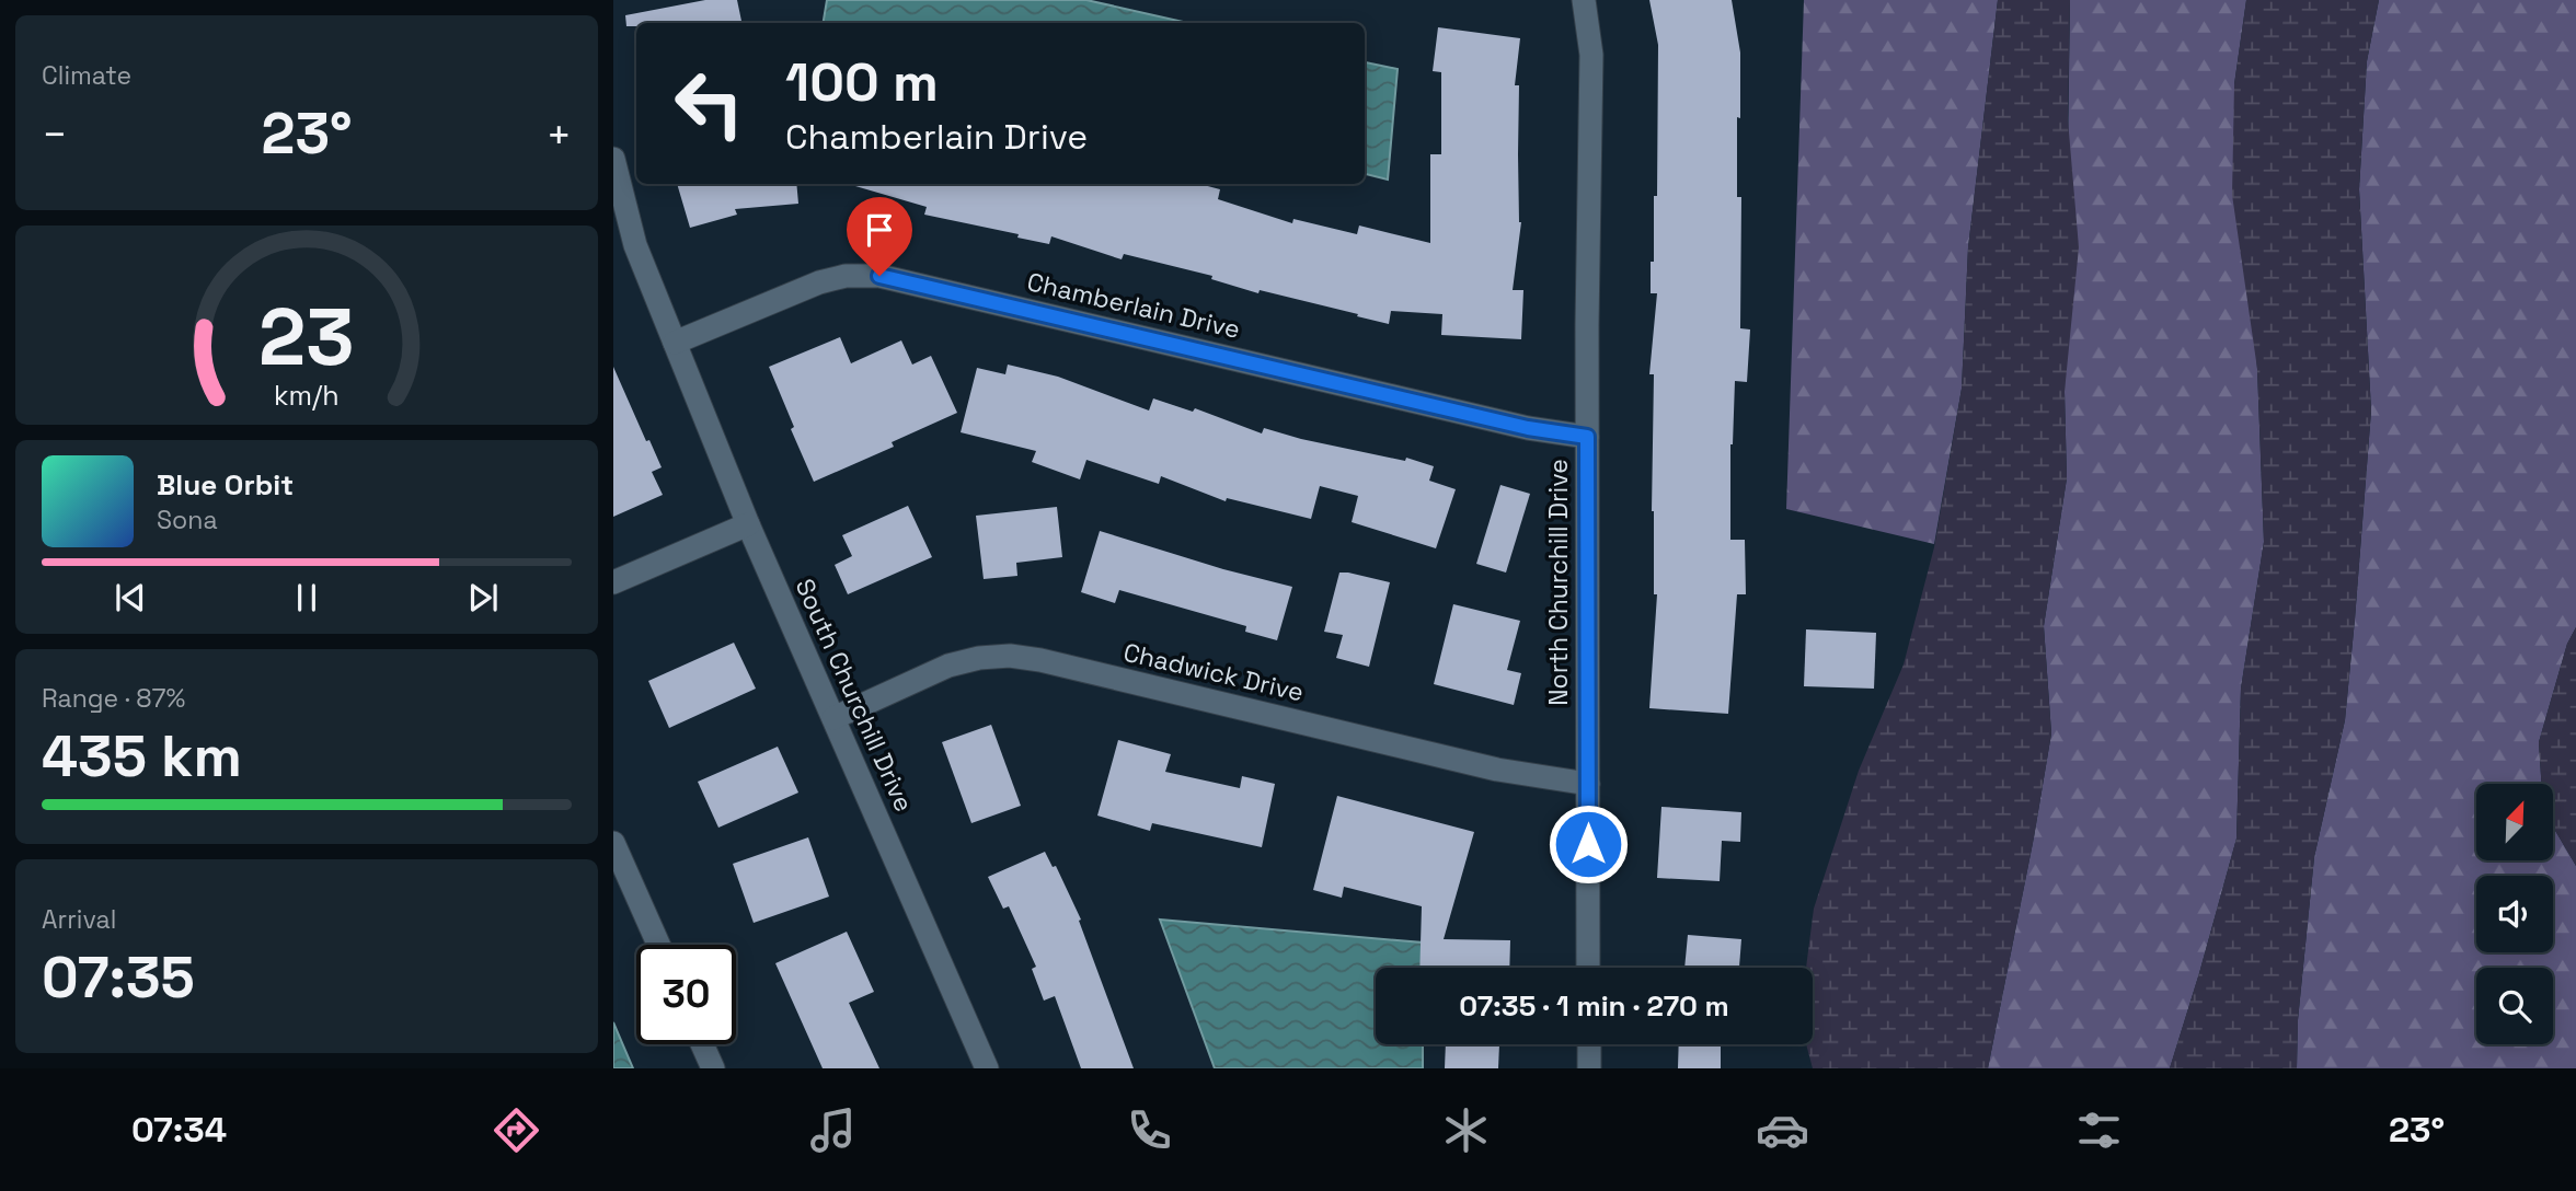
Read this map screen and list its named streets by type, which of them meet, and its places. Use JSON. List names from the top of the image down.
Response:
{
  "streets": {
    "street": [
      "Chamberlain Drive",
      "North Churchill Drive",
      "Chadwick Drive",
      "South Churchill Drive"
    ]
  },
  "crossings": [
    ["Chamberlain Drive", "North Churchill Drive"],
    ["Chamberlain Drive", "South Churchill Drive"],
    ["North Churchill Drive", "Chadwick Drive"],
    ["Chadwick Drive", "South Churchill Drive"]
  ],
  "north": "top right",
  "page": {
    "tile": [
      "Climate",
      ["Range · 87%", "435 km"],
      ["Arrival", "07:35"]
    ],
    "turn": ["100 m", "Chamberlain Drive"],
    "heat": ["−", "23°", "+"],
    "song": ["Blue Orbit", "Sona"],
    "limit": "30",
    "trip": "07:35 · 1 min · 270 m",
    "tabs": ["07:34", "23°"],
    "gauge": ["23", "km/h"]
  }
}
